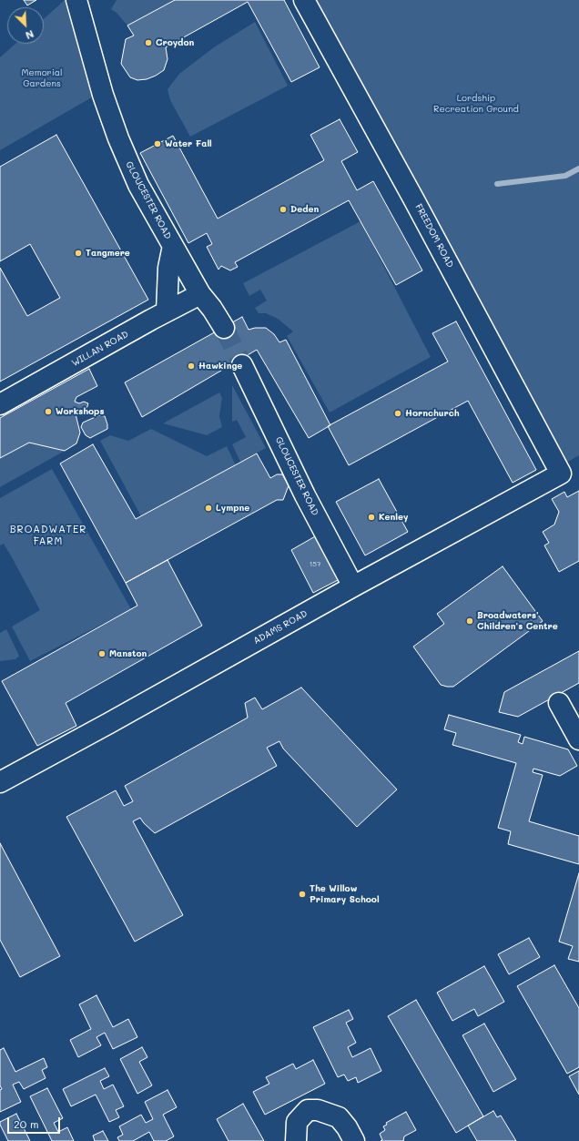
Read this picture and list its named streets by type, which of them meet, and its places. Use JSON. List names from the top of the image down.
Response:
{
  "streets": {
    "street": [
      "GLOUCESTER ROAD",
      "FREEDOM ROAD",
      "WILLAN ROAD",
      "ADAMS ROAD"
    ]
  },
  "crossings": [
    ["GLOUCESTER ROAD", "WILLAN ROAD"],
    ["GLOUCESTER ROAD", "ADAMS ROAD"],
    ["FREEDOM ROAD", "ADAMS ROAD"]
  ],
  "districts": ["BROADWATER FARM"],
  "parks": ["Memorial Gardens", "Lordship Recreation Ground"],
  "places": [
    "Croydon",
    "Water Fall",
    "Deden",
    "Tangmere",
    "Hawkinge",
    "Workshops",
    "Hornchurch",
    "Lympne",
    "Kenley",
    "Broadwaters' Children's Centre",
    "Manston",
    "The Willow Primary School"
  ],
  "house_numbers": ["157"],
  "scale_bar": "20 m",
  "north": "bottom right"
}
